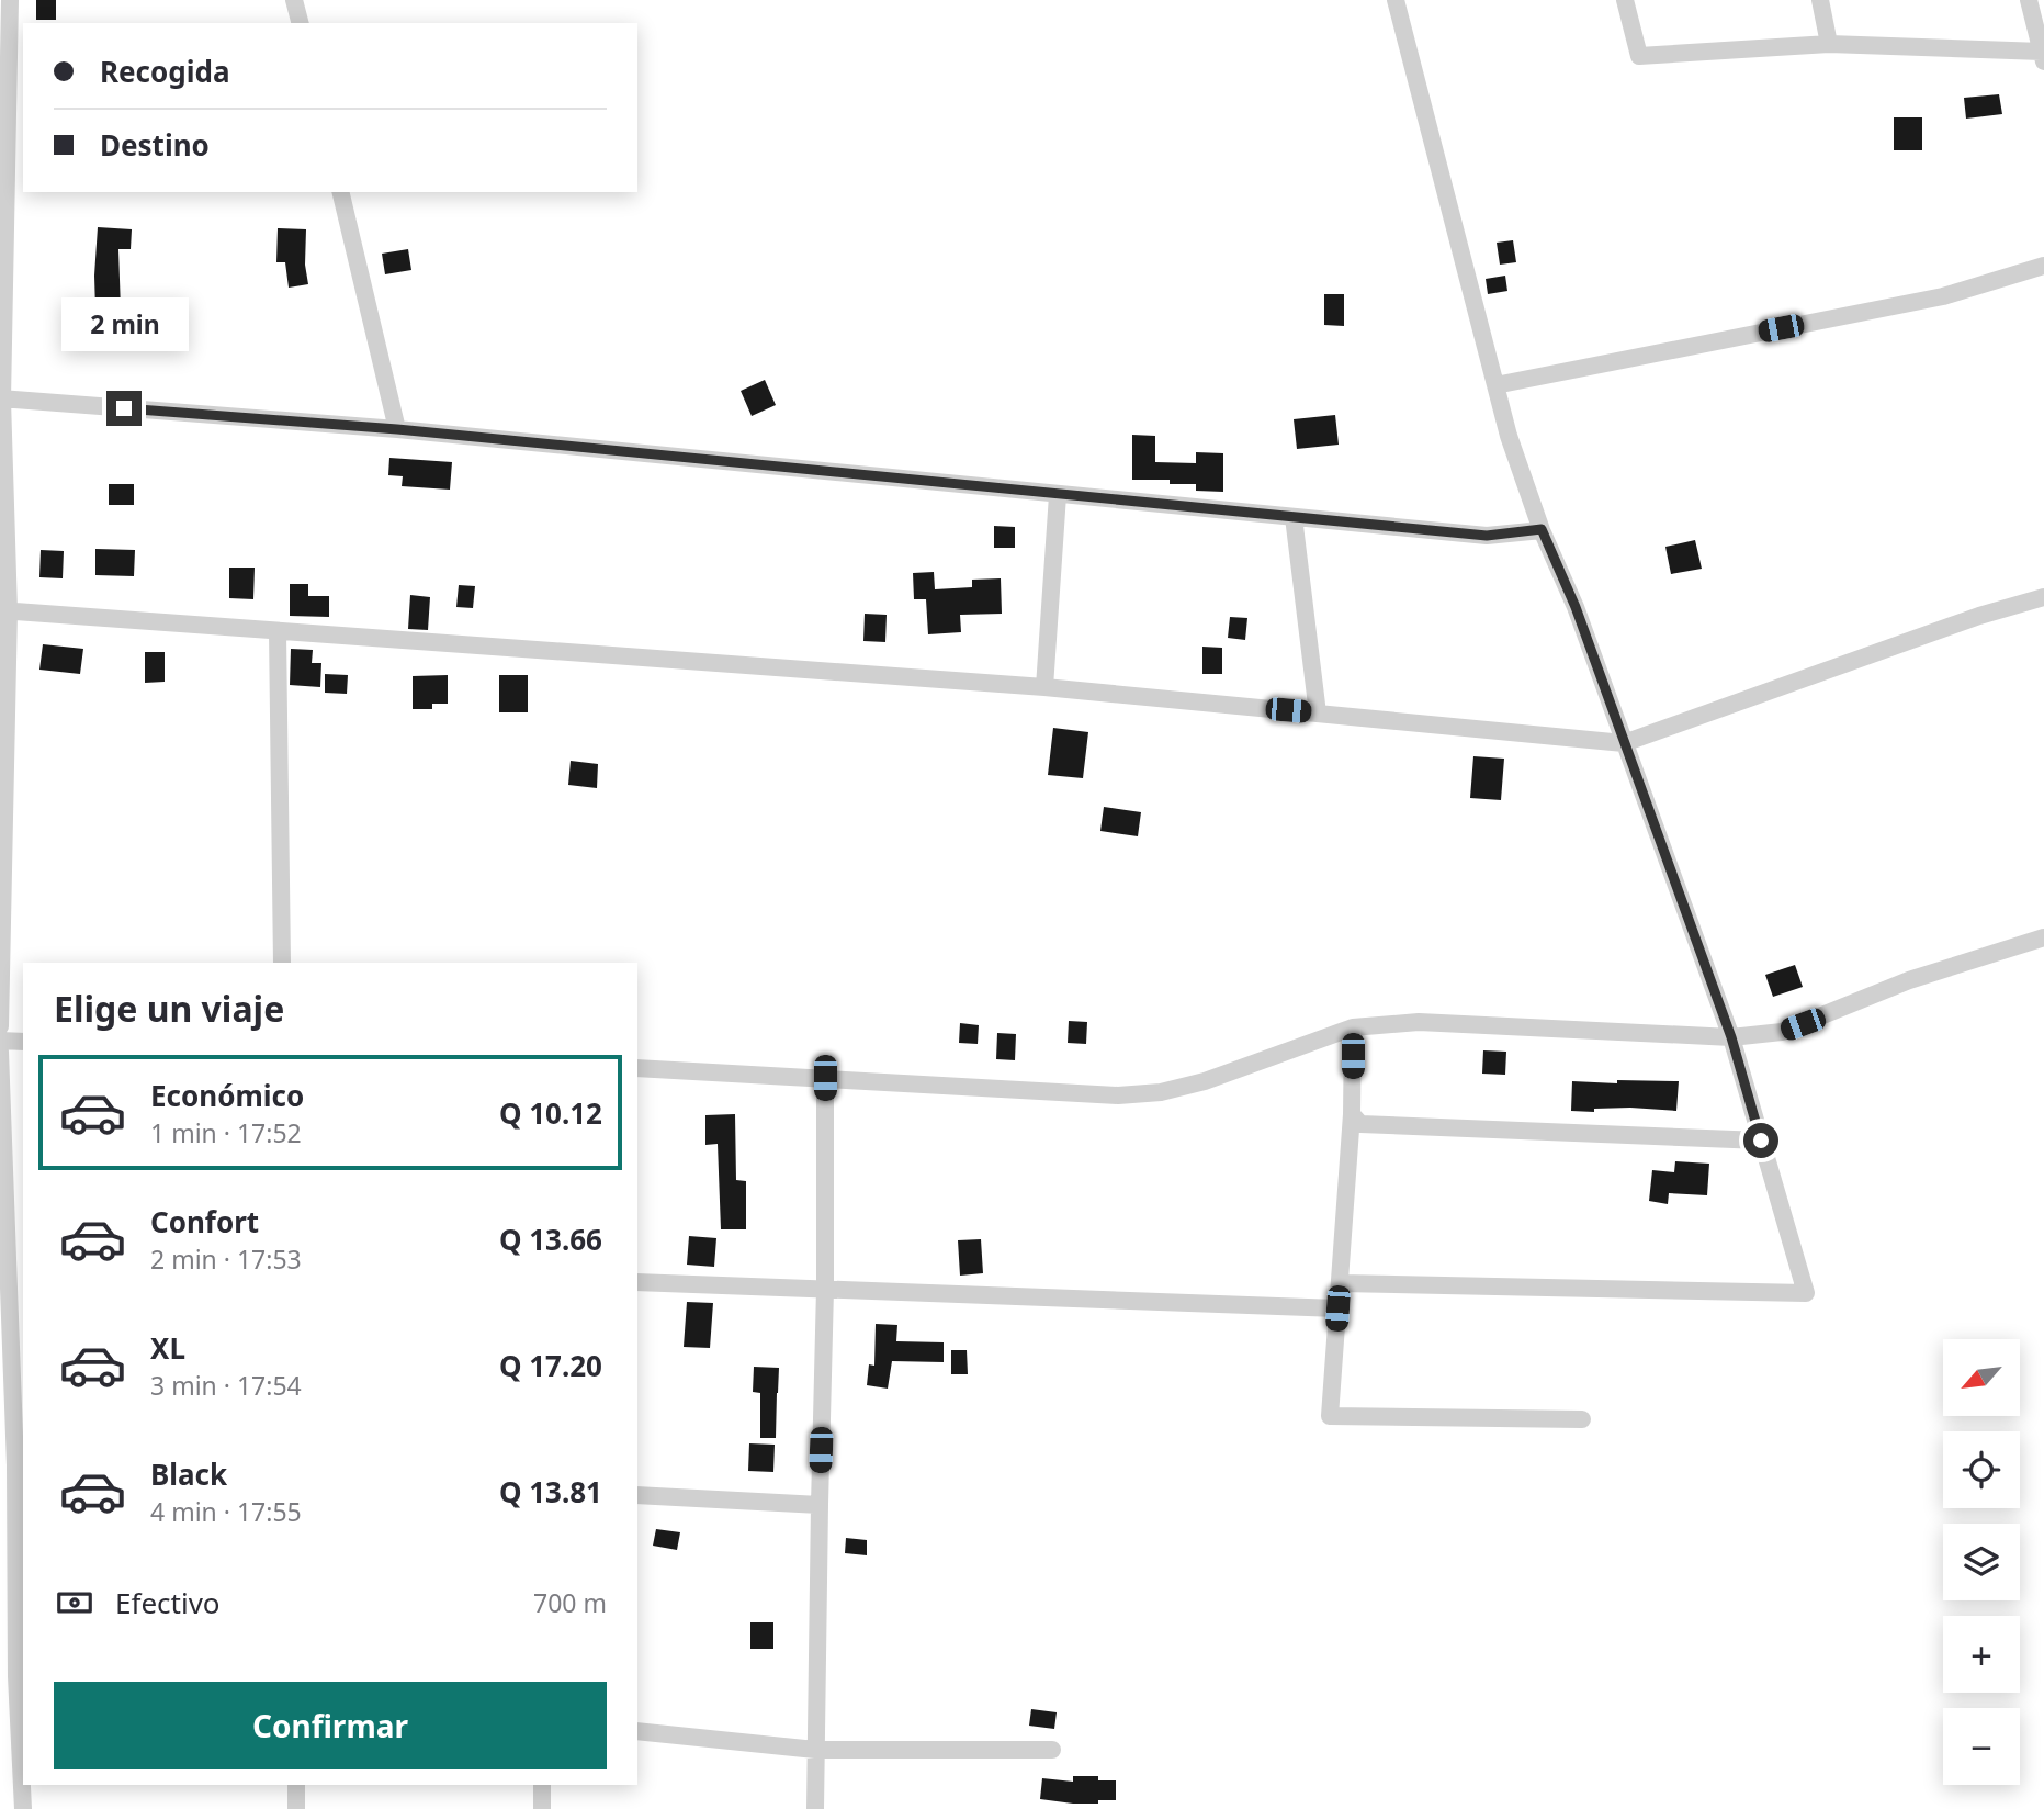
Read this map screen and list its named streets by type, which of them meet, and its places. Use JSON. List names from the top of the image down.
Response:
{
  "north": "bottom left",
  "page": {
    "banner": ["Recogida", "Destino"],
    "bubble": "2 min",
    "heading": "Elige un viaje",
    "list": [
      {
        "name": "Económico",
        "note": "1 min · 17:52",
        "value": "Q 10.12"
      },
      {
        "name": "Confort",
        "note": "2 min · 17:53",
        "value": "Q 13.66"
      },
      {
        "name": "XL",
        "note": "3 min · 17:54",
        "value": "Q 17.20"
      },
      {
        "name": "Black",
        "note": "4 min · 17:55",
        "value": "Q 13.81"
      }
    ],
    "map_buttons": ["+", "−"],
    "pay": ["Efectivo", "700 m"],
    "buttons": "Confirmar"
  }
}
